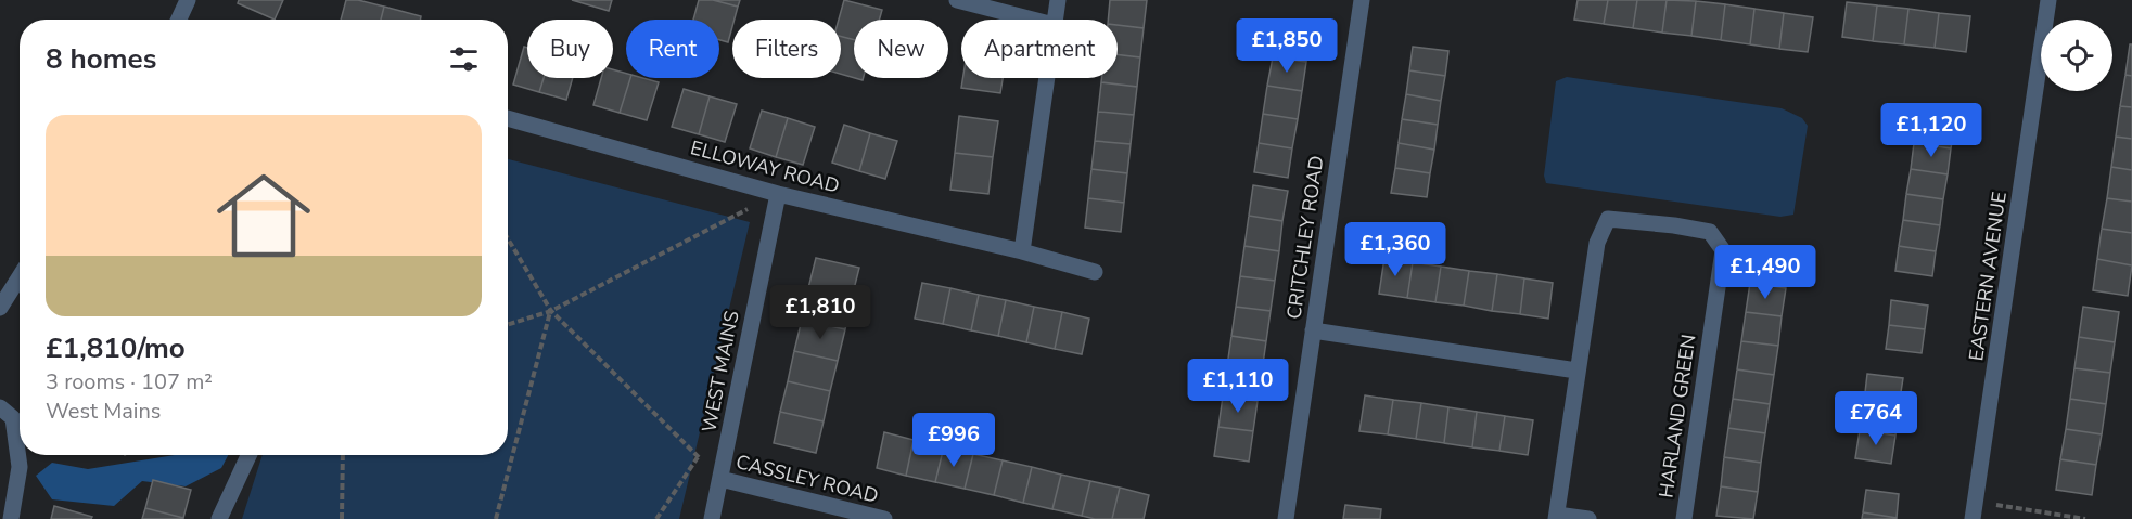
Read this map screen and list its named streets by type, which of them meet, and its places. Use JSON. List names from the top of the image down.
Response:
{
  "streets": {
    "street": [
      "ELLOWAY ROAD",
      "CRITCHLEY ROAD",
      "EASTERN AVENUE",
      "WEST MAINS",
      "HARLAND GREEN",
      "CASSLEY ROAD"
    ]
  },
  "crossings": [
    ["ELLOWAY ROAD", "WEST MAINS"],
    ["WEST MAINS", "CASSLEY ROAD"]
  ],
  "page": {
    "price": [
      "£1,850",
      "£1,120",
      "£1,360",
      "£1,490",
      "£1,810",
      "£1,110",
      "£764",
      "£996"
    ],
    "chip": [
      "Buy",
      "Rent",
      "Filters",
      "New",
      "Apartment"
    ],
    "heading": "8 homes",
    "list": [
      {
        "name": "£1,810/mo",
        "note": "3 rooms · 107 m² · West Mains"
      }
    ]
  }
}
